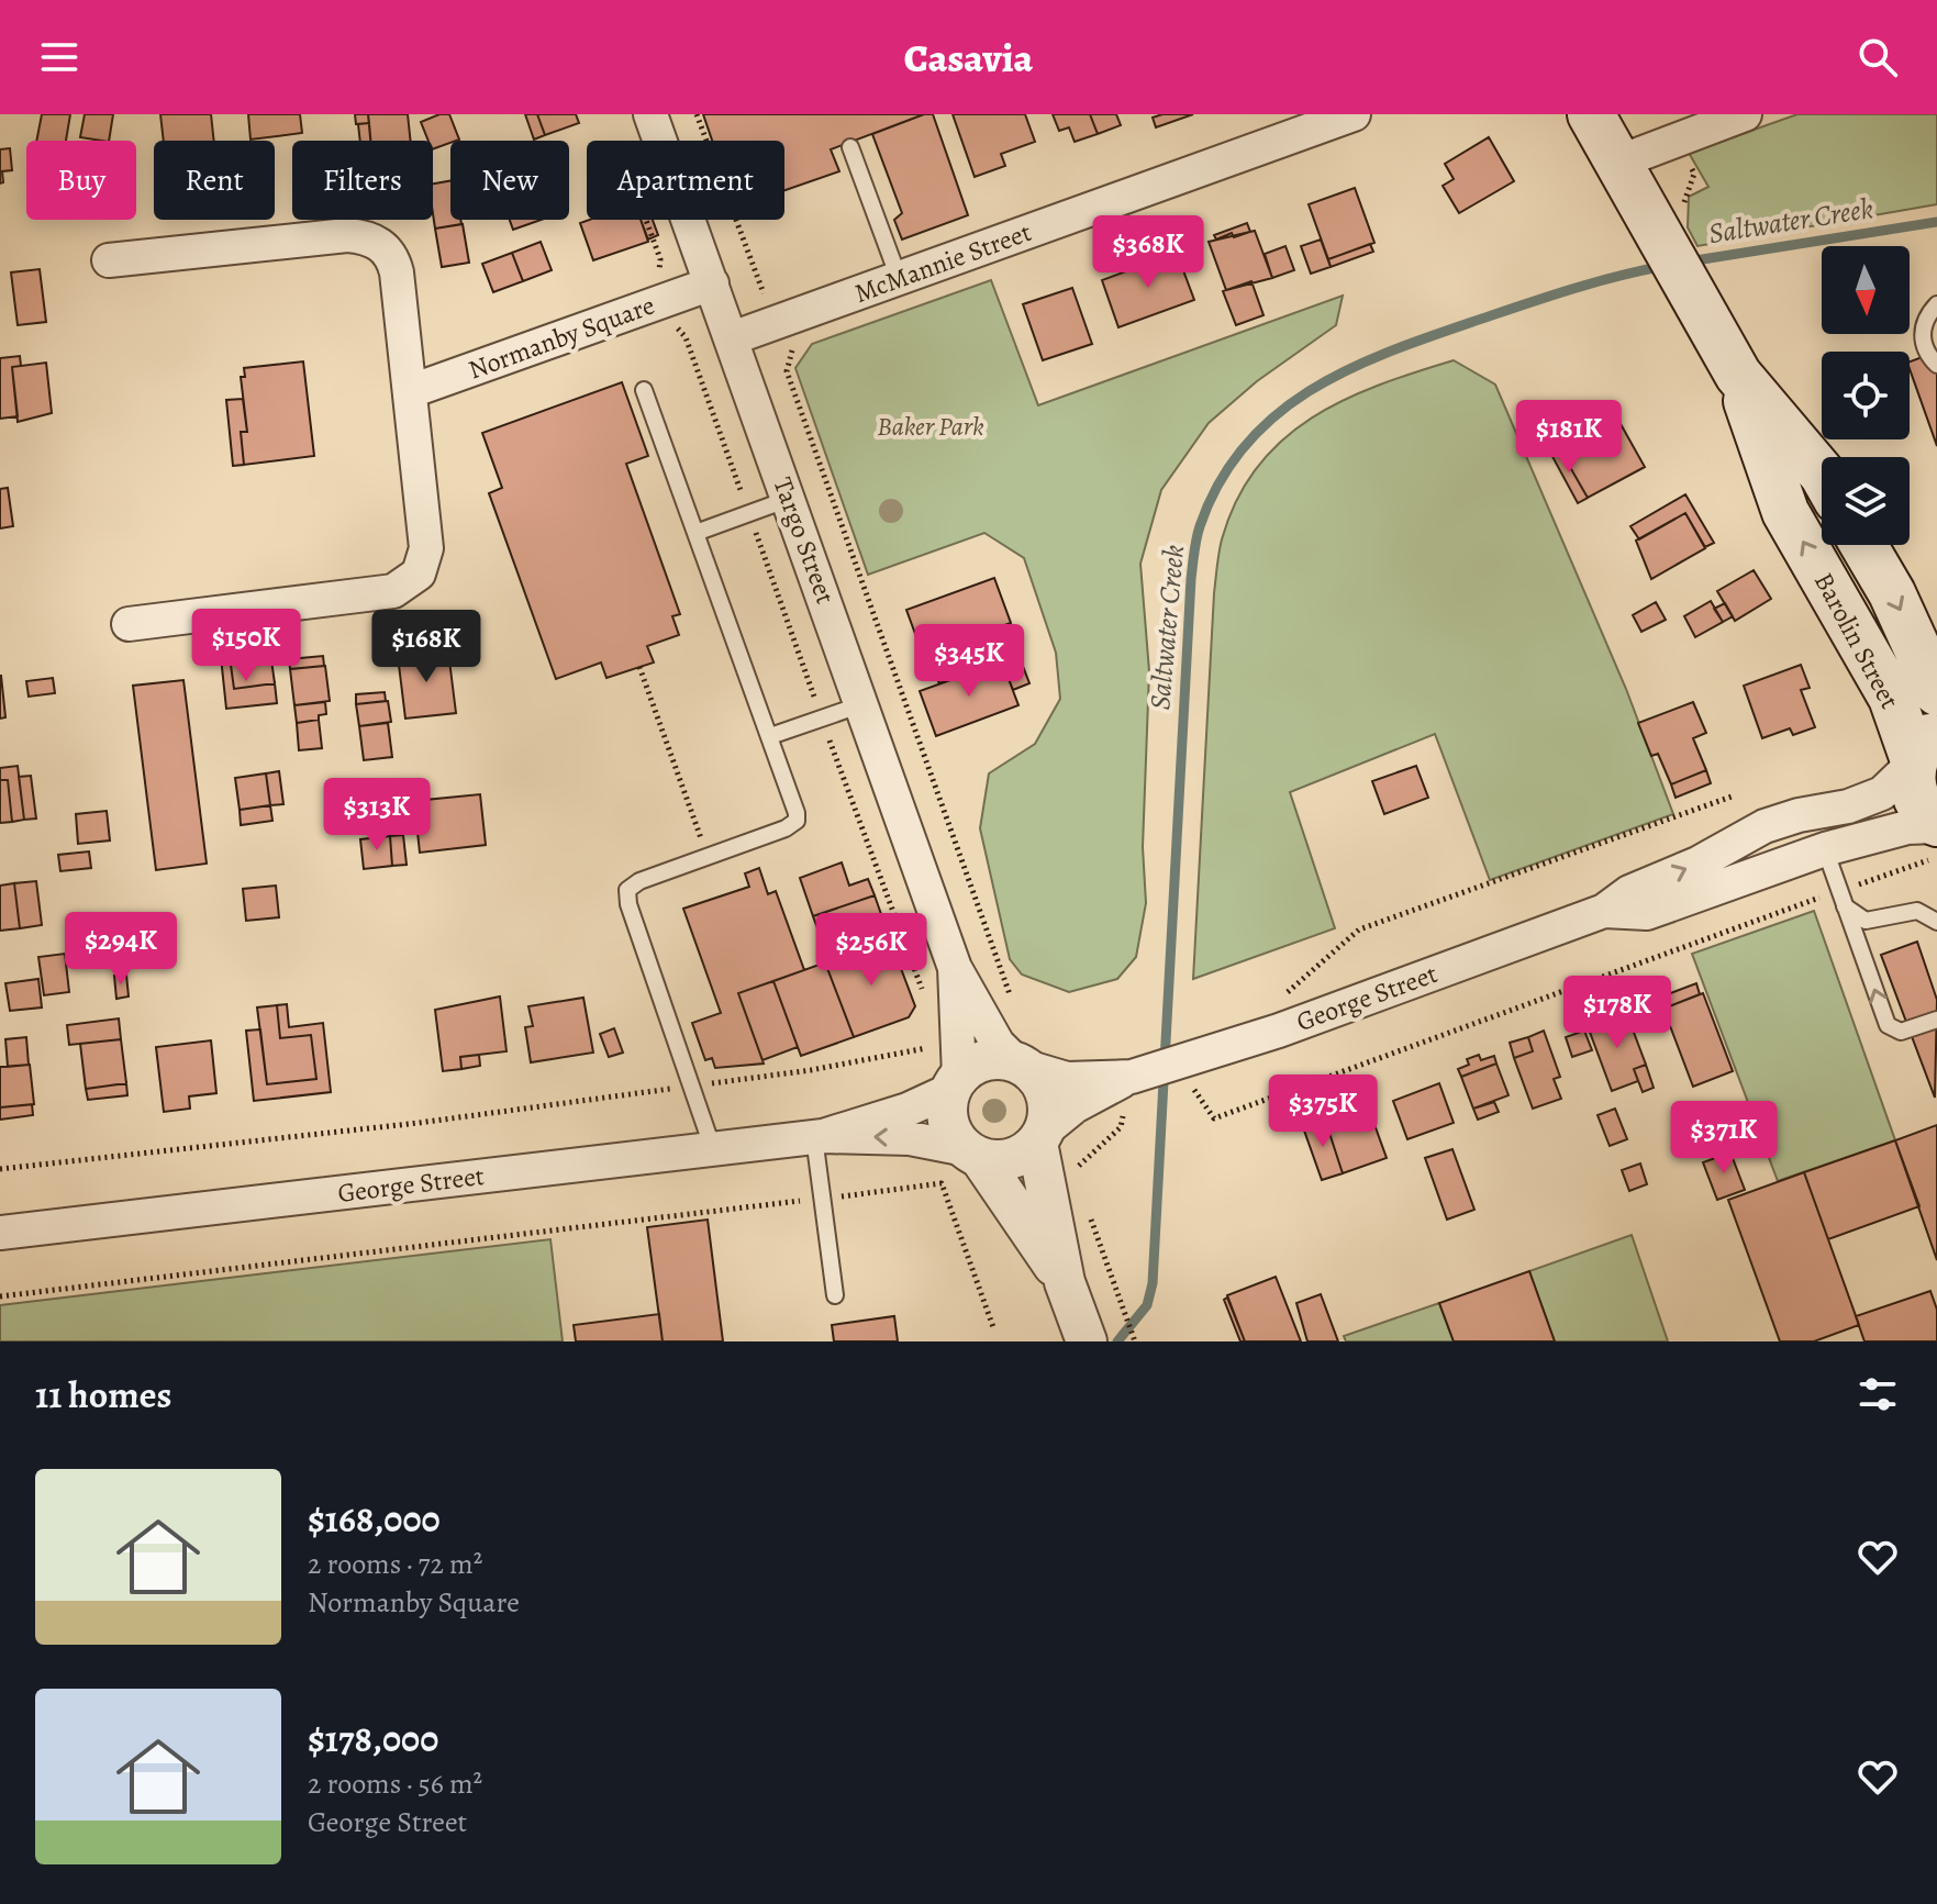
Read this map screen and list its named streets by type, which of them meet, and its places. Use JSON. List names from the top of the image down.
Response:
{
  "streets": {
    "main road": ["Barolin Street"],
    "street": [
      "McMannie Street",
      "Normanby Square",
      "Targo Street",
      "George Street"
    ]
  },
  "crossings": [
    ["McMannie Street", "Targo Street"],
    ["Normanby Square", "Targo Street"],
    ["Targo Street", "George Street"],
    ["Barolin Street", "George Street"]
  ],
  "water": ["Saltwater Creek"],
  "parks": ["Baker Park"],
  "north": "bottom",
  "page": {
    "header": "Casavia",
    "chip": [
      "Buy",
      "Rent",
      "Filters",
      "New",
      "Apartment"
    ],
    "price": [
      "$368K",
      "$181K",
      "$150K",
      "$168K",
      "$345K",
      "$313K",
      "$294K",
      "$256K",
      "$178K",
      "$375K",
      "$371K"
    ],
    "heading": "11 homes",
    "list": [
      {
        "name": "$168,000",
        "note": "2 rooms · 72 m² · Normanby Square"
      },
      {
        "name": "$178,000",
        "note": "2 rooms · 56 m² · George Street"
      }
    ]
  }
}
